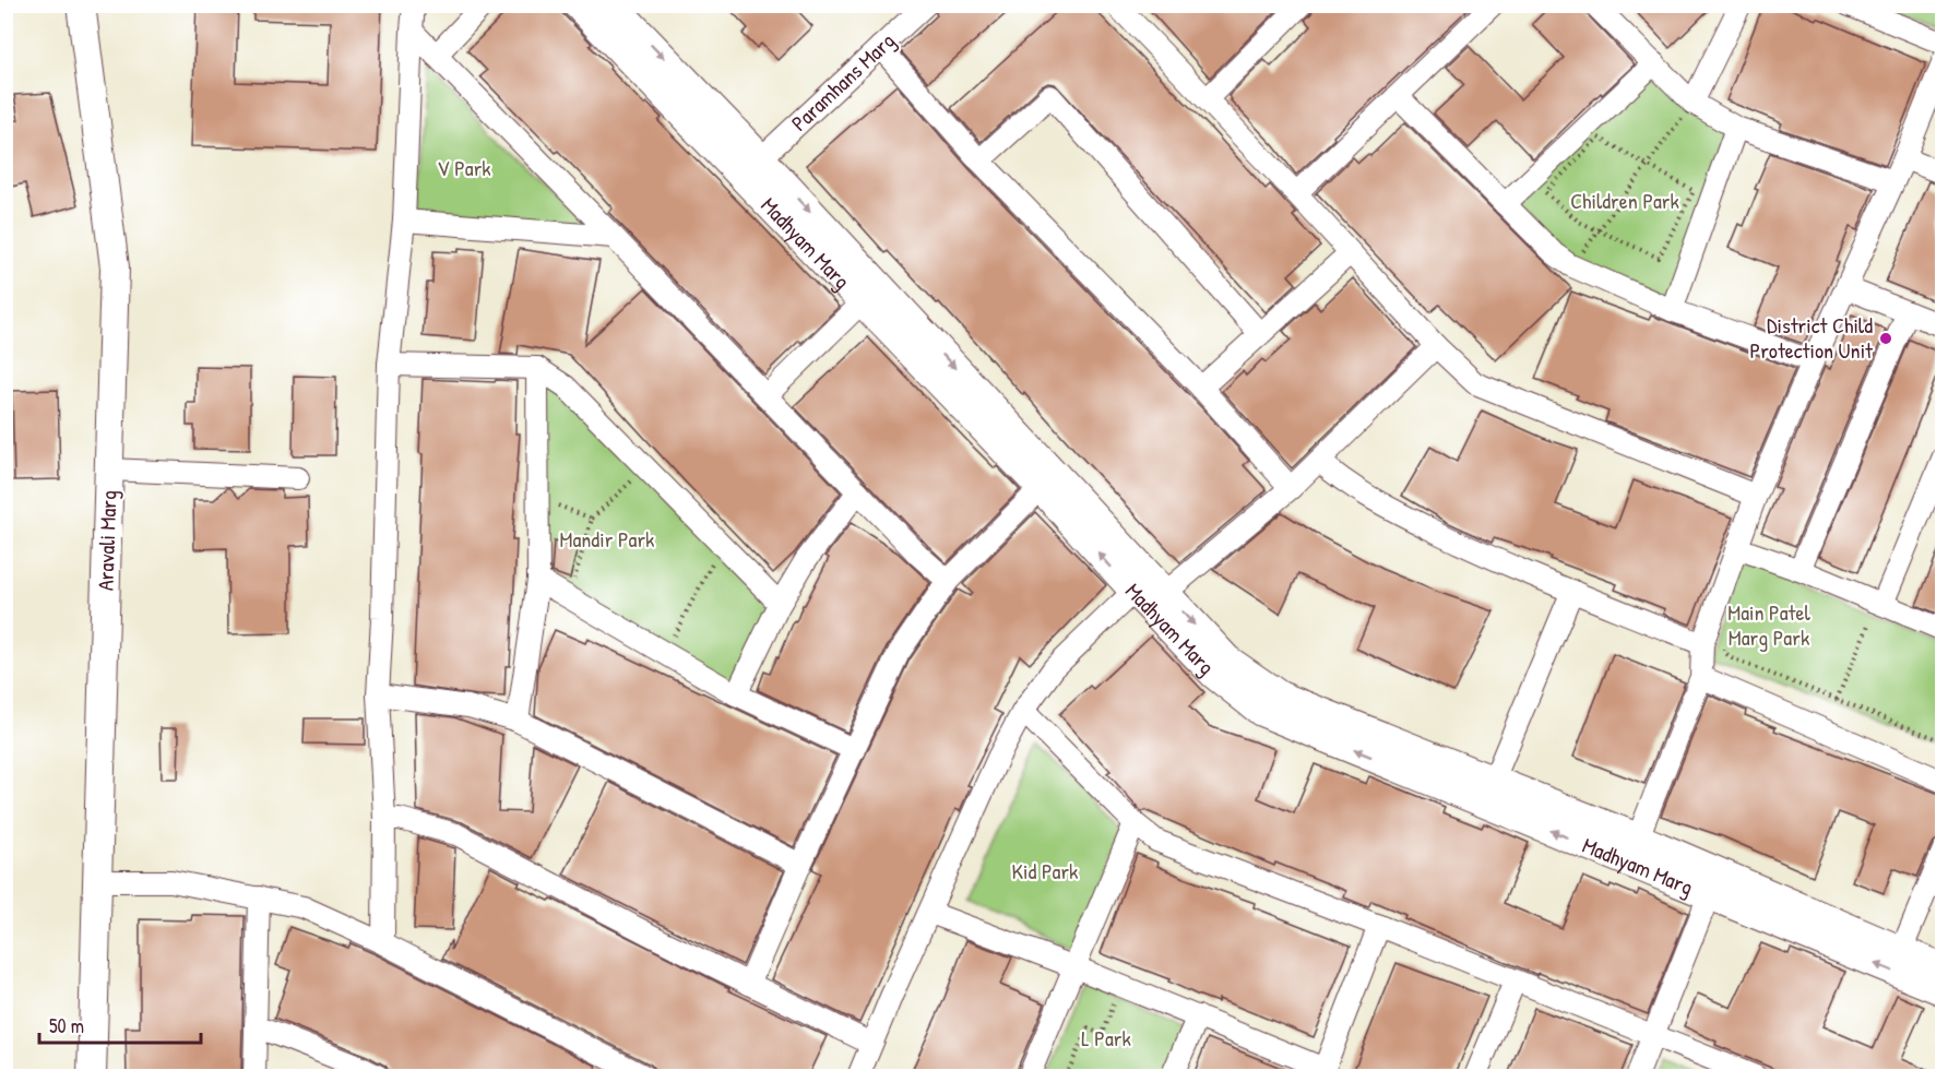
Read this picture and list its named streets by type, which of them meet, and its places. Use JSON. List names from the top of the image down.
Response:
{
  "streets": {
    "street": ["Paramhans Marg", "Madhyam Marg", "Aravali Marg"]
  },
  "crossings": [
    ["Paramhans Marg", "Madhyam Marg"]
  ],
  "parks": [
    "V Park",
    "Children Park",
    "Mandir Park",
    "Main Patel Marg Park",
    "Kid Park",
    "L Park"
  ],
  "places": ["District Child Protection Unit"],
  "scale_bar": "50 m"
}
